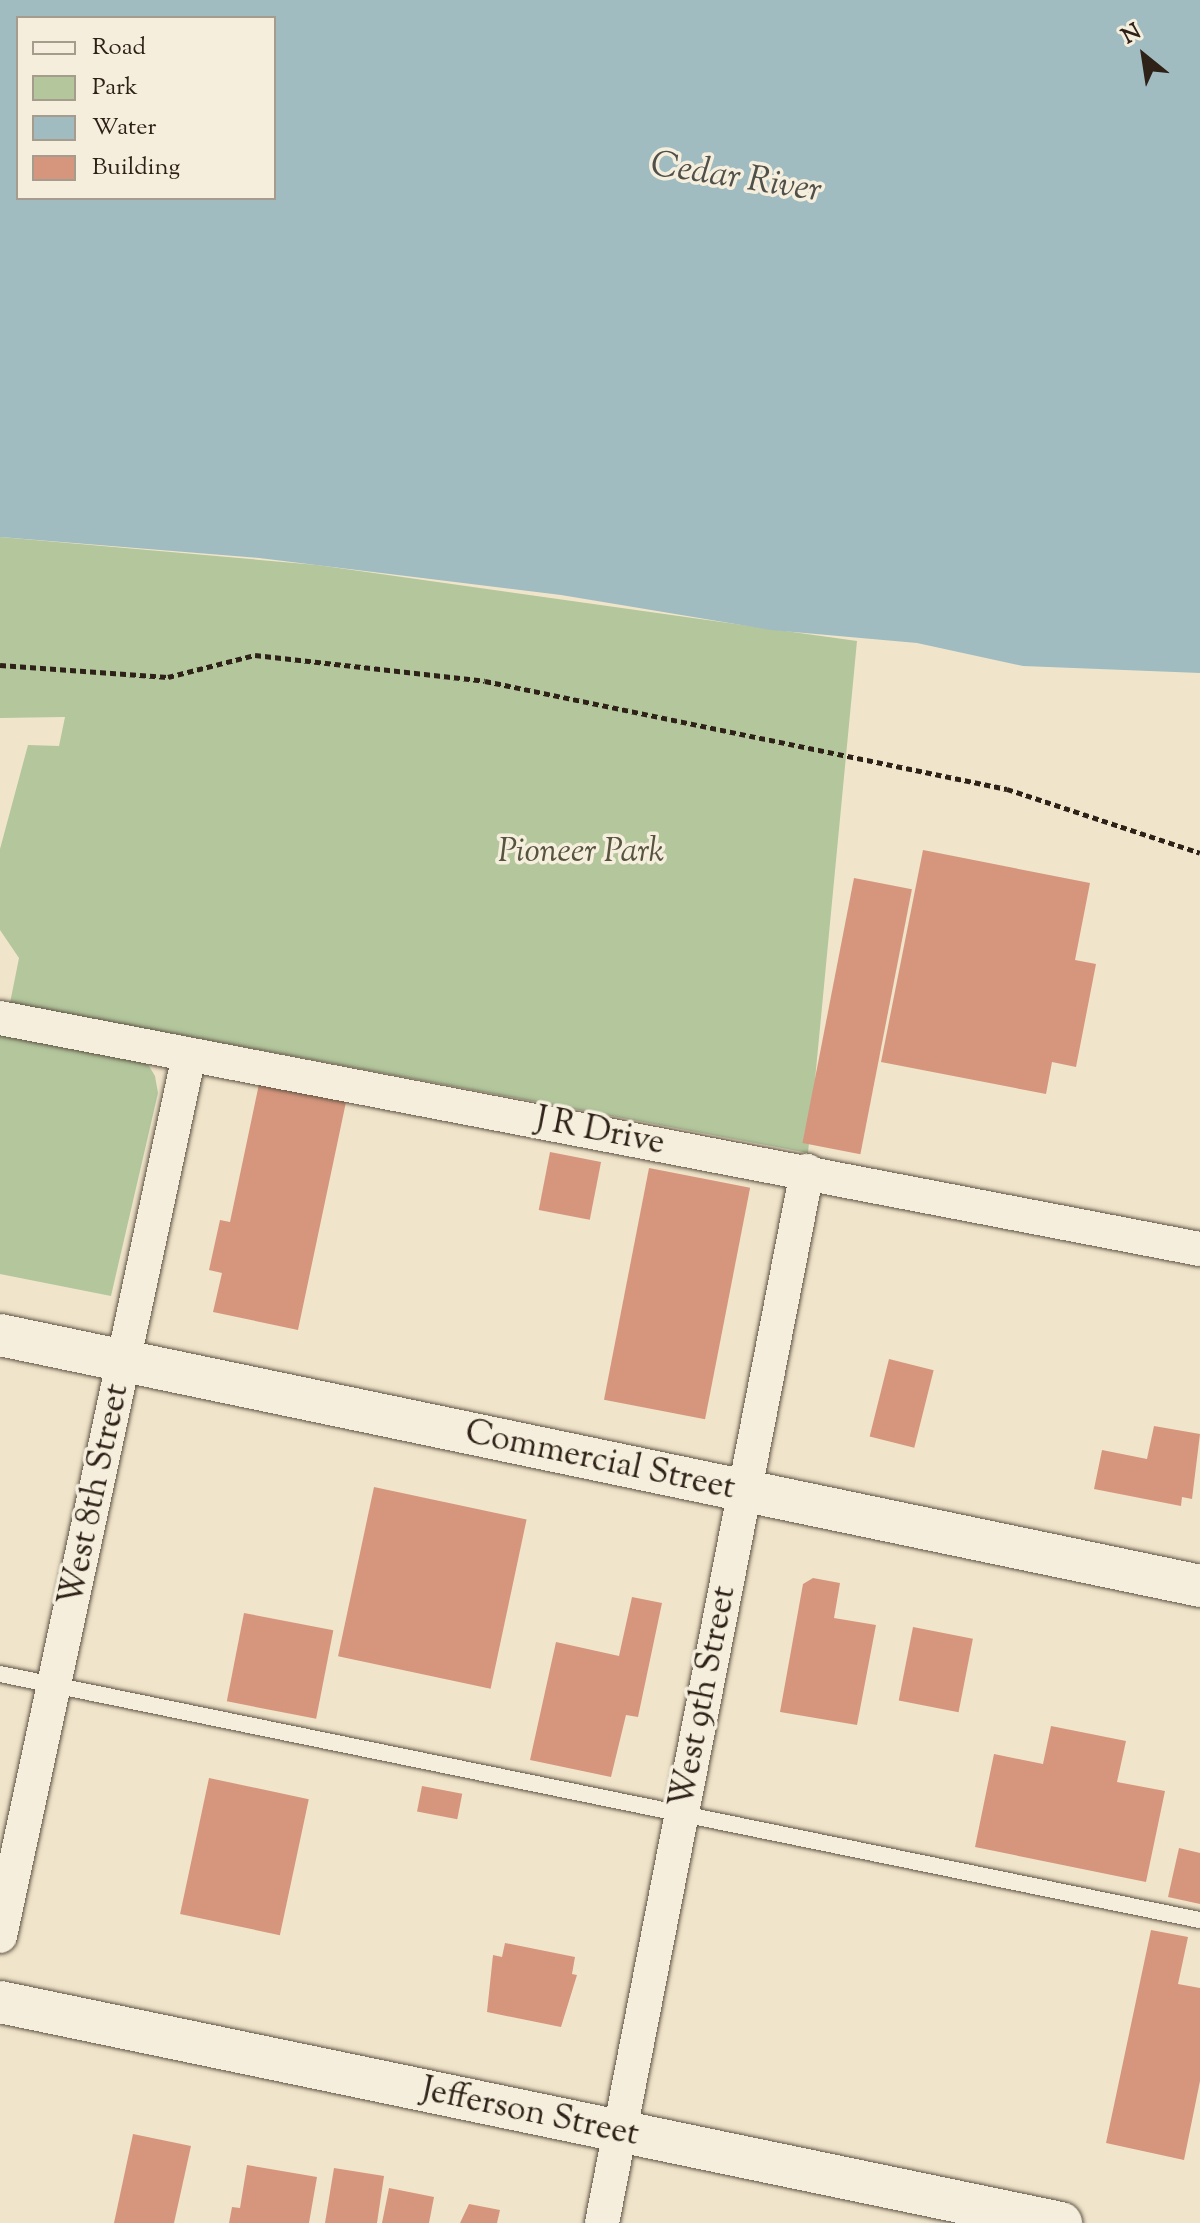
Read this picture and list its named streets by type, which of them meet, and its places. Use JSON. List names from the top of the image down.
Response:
{
  "streets": {
    "street": [
      "J R Drive",
      "Commercial Street",
      "West 8th Street",
      "West 9th Street",
      "Jefferson Street"
    ]
  },
  "crossings": [
    ["J R Drive", "West 8th Street"],
    ["J R Drive", "West 9th Street"],
    ["Commercial Street", "West 8th Street"],
    ["Commercial Street", "West 9th Street"],
    ["West 9th Street", "Jefferson Street"]
  ],
  "water": ["Cedar River"],
  "parks": ["Pioneer Park"],
  "legend": [
    "Road",
    "Park",
    "Water",
    "Building"
  ],
  "north": "top left"
}
